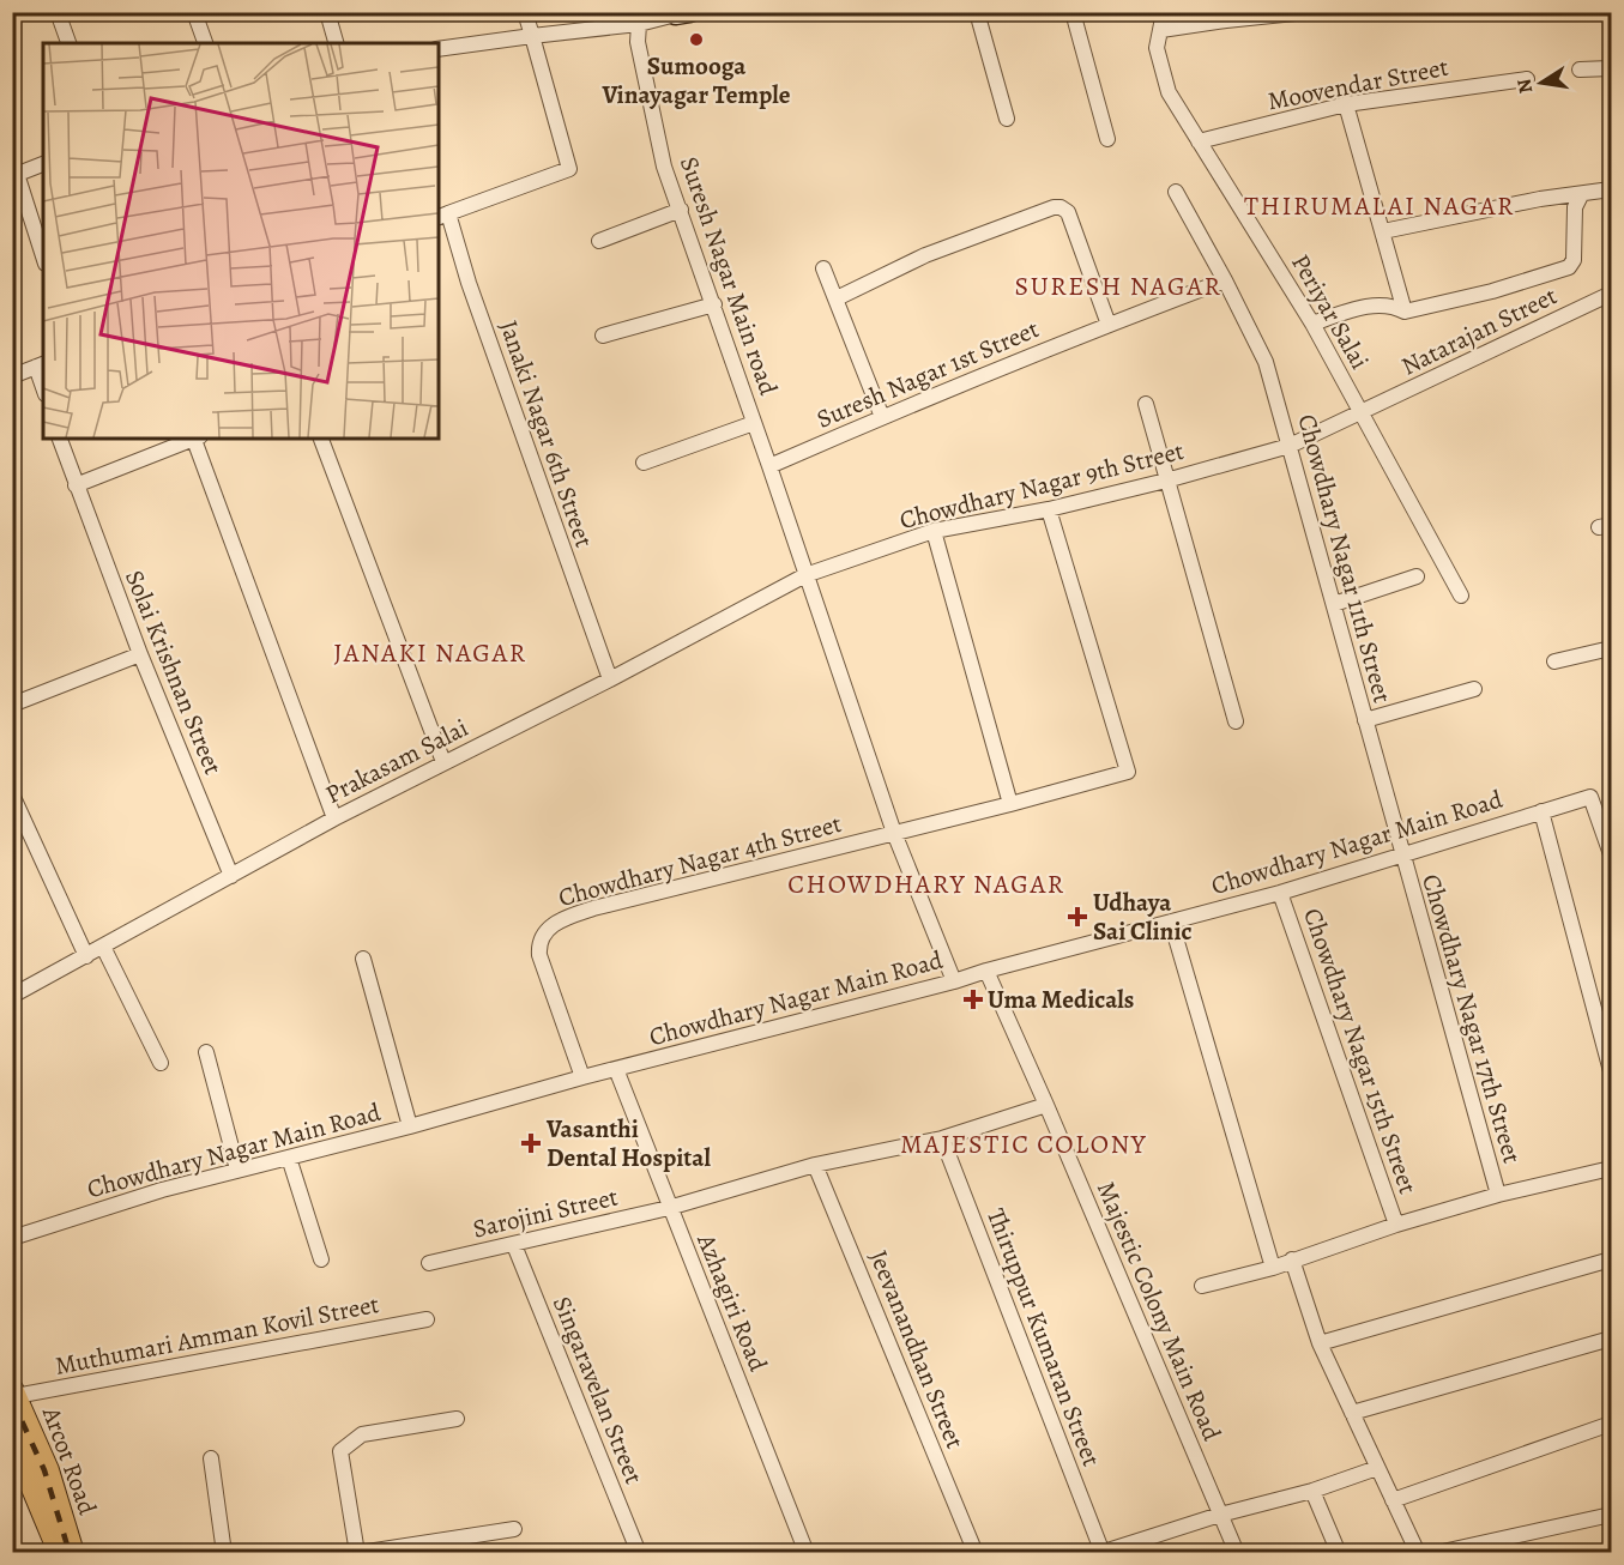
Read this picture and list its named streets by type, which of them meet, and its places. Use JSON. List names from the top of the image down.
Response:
{
  "streets": {
    "main road": ["Arcot Road"],
    "street": [
      "Moovendar Street",
      "Suresh Nagar Main road",
      "Periyar Salai",
      "Natarajan Street",
      "Suresh Nagar 1st Street",
      "Janaki Nagar 6th Street",
      "Chowdhary Nagar 9th Street",
      "Chowdhary Nagar 11th Street",
      "Solai Krishnan Street",
      "Prakasam Salai",
      "Chowdhary Nagar Main Road",
      "Chowdhary Nagar 4th Street",
      "Chowdhary Nagar 17th Street",
      "Chowdhary Nagar 15th Street",
      "Sarojini Street",
      "Azhagiri Road",
      "Majestic Colony Main Road",
      "Muthumari Amman Kovil Street",
      "Thiruppur Kumaran Street",
      "Jeevanandhan Street",
      "Singaravelan Street"
    ]
  },
  "crossings": [
    ["Moovendar Street", "Periyar Salai"],
    ["Suresh Nagar Main road", "Suresh Nagar 1st Street"],
    ["Suresh Nagar Main road", "Chowdhary Nagar 9th Street"],
    ["Suresh Nagar Main road", "Prakasam Salai"],
    ["Suresh Nagar Main road", "Chowdhary Nagar Main Road"],
    ["Suresh Nagar Main road", "Chowdhary Nagar 4th Street"],
    ["Periyar Salai", "Natarajan Street"],
    ["Natarajan Street", "Chowdhary Nagar 9th Street"],
    ["Natarajan Street", "Chowdhary Nagar 11th Street"],
    ["Suresh Nagar 1st Street", "Chowdhary Nagar 11th Street"],
    ["Janaki Nagar 6th Street", "Prakasam Salai"],
    ["Chowdhary Nagar 9th Street", "Chowdhary Nagar 11th Street"],
    ["Chowdhary Nagar 9th Street", "Prakasam Salai"],
    ["Chowdhary Nagar 9th Street", "Chowdhary Nagar 4th Street"],
    ["Chowdhary Nagar 11th Street", "Chowdhary Nagar Main Road"],
    ["Chowdhary Nagar 11th Street", "Chowdhary Nagar 17th Street"],
    ["Solai Krishnan Street", "Prakasam Salai"],
    ["Chowdhary Nagar Main Road", "Chowdhary Nagar 4th Street"],
    ["Chowdhary Nagar Main Road", "Chowdhary Nagar 17th Street"],
    ["Chowdhary Nagar Main Road", "Chowdhary Nagar 15th Street"],
    ["Chowdhary Nagar Main Road", "Azhagiri Road"],
    ["Chowdhary Nagar Main Road", "Majestic Colony Main Road"],
    ["Sarojini Street", "Azhagiri Road"],
    ["Sarojini Street", "Majestic Colony Main Road"],
    ["Sarojini Street", "Thiruppur Kumaran Street"],
    ["Sarojini Street", "Jeevanandhan Street"],
    ["Sarojini Street", "Singaravelan Street"],
    ["Muthumari Amman Kovil Street", "Arcot Road"]
  ],
  "districts": [
    "THIRUMALAI NAGAR",
    "SURESH NAGAR",
    "JANAKI NAGAR",
    "CHOWDHARY NAGAR",
    "MAJESTIC COLONY"
  ],
  "places": {
    "other": ["Sumooga Vinayagar Temple"],
    "health": ["Udhaya Sai Clinic", "Uma Medicals", "Vasanthi Dental Hospital"]
  },
  "north": "left"
}
